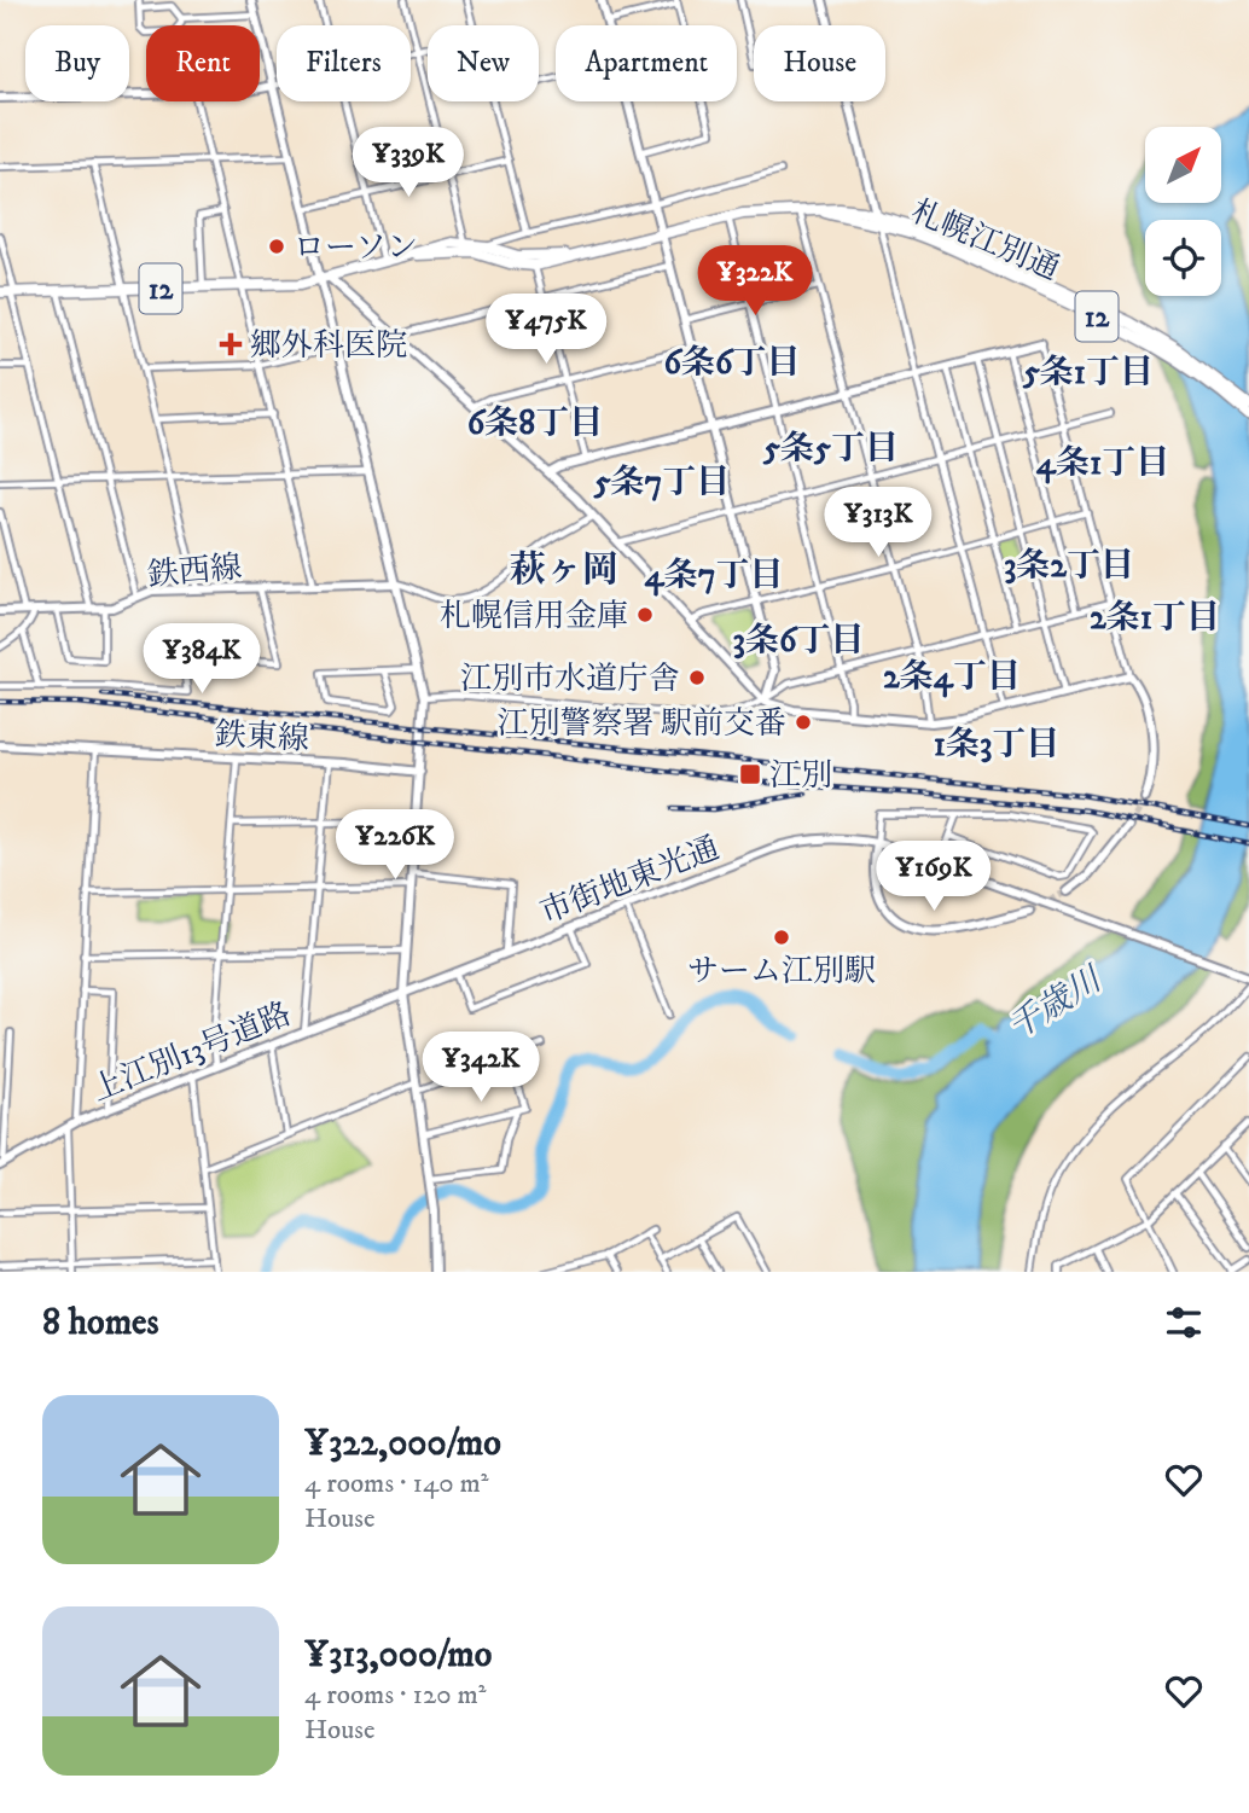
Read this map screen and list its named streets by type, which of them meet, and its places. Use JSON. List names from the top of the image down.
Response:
{
  "streets": {
    "highway": ["札幌江別通", "12"],
    "street": [
      "鉄西線",
      "鉄東線",
      "市街地東光通",
      "上江別13号道路"
    ]
  },
  "crossings": [
    ["市街地東光通", "上江別13号道路"]
  ],
  "districts": [
    "6条6丁目",
    "5条1丁目",
    "6条8丁目",
    "5条5丁目",
    "4条1丁目",
    "5条7丁目",
    "3条2丁目",
    "萩ヶ岡",
    "4条7丁目",
    "2条1丁目",
    "3条6丁目",
    "2条4丁目",
    "1条3丁目"
  ],
  "water": ["千歳川"],
  "places": {
    "other": [
      "ローソン",
      "札幌信用金庫",
      "江別市水道庁舎",
      "江別警察署 駅前交番",
      "サーム江別駅"
    ],
    "health": ["郷外科医院"],
    "transit": ["江別"]
  },
  "north": "top right",
  "page": {
    "chip": [
      "Buy",
      "Rent",
      "Filters",
      "New",
      "Apartment",
      "House"
    ],
    "price": [
      "¥339K",
      "¥322K",
      "¥475K",
      "¥313K",
      "¥384K",
      "¥226K",
      "¥169K",
      "¥342K"
    ],
    "heading": "8 homes",
    "list": [
      {
        "name": "¥322,000/mo",
        "note": "4 rooms · 140 m² · House"
      },
      {
        "name": "¥313,000/mo",
        "note": "4 rooms · 120 m² · House"
      }
    ]
  }
}
